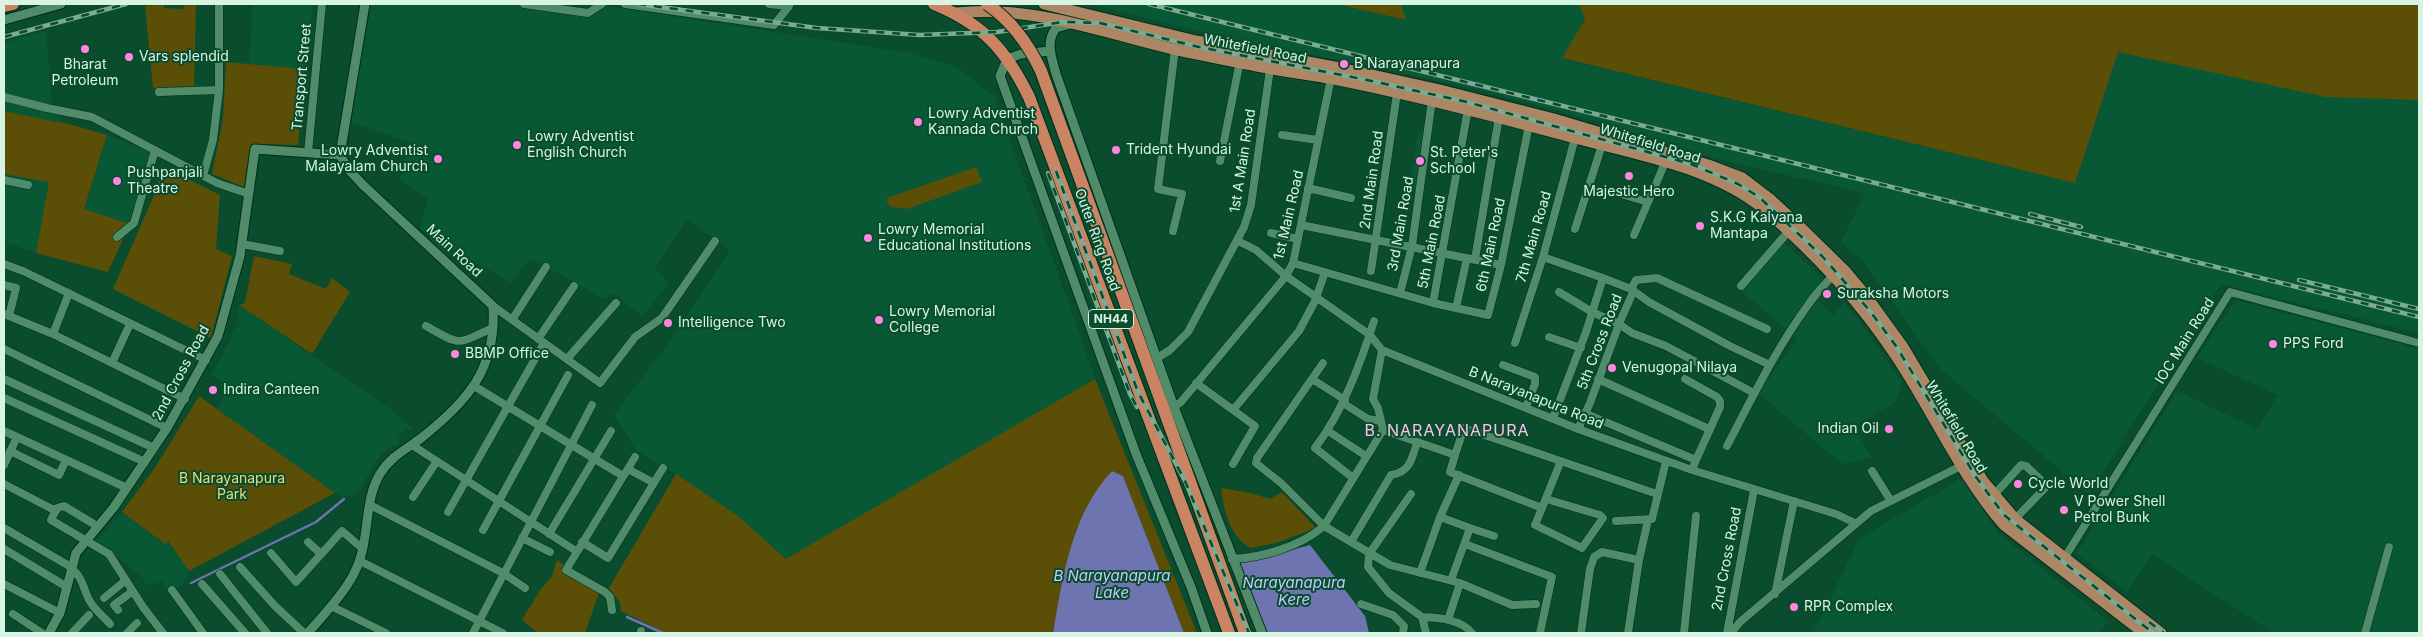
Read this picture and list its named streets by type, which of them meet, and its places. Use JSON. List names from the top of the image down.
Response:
{
  "streets": {
    "highway": ["Outer Ring Road", "NH44"],
    "main road": ["Whitefield Road"],
    "street": [
      "Transport Street",
      "1st A Main Road",
      "2nd Main Road",
      "1st Main Road",
      "3rd Main Road",
      "7th Main Road",
      "5th Main Road",
      "6th Main Road",
      "Main Road",
      "IOC Main Road",
      "5th Cross Road",
      "2nd Cross Road",
      "B Narayanapura Road"
    ]
  },
  "crossings": [
    ["Whitefield Road", "1st A Main Road"],
    ["Whitefield Road", "2nd Main Road"],
    ["Whitefield Road", "1st Main Road"],
    ["Whitefield Road", "3rd Main Road"],
    ["Whitefield Road", "7th Main Road"],
    ["Whitefield Road", "Outer Ring Road"],
    ["Whitefield Road", "5th Main Road"],
    ["Whitefield Road", "6th Main Road"],
    ["Whitefield Road", "IOC Main Road"],
    ["Transport Street", "2nd Cross Road"],
    ["1st A Main Road", "B Narayanapura Road"],
    ["1st Main Road", "6th Main Road"],
    ["1st Main Road", "B Narayanapura Road"],
    ["3rd Main Road", "6th Main Road"],
    ["5th Main Road", "6th Main Road"],
    ["Main Road", "2nd Cross Road"],
    ["5th Cross Road", "B Narayanapura Road"],
    ["2nd Cross Road", "B Narayanapura Road"]
  ],
  "districts": ["B. NARAYANAPURA"],
  "water": ["B Narayanapura Lake", "Narayanapura Kere"],
  "parks": ["B Narayanapura Park"],
  "places": [
    "Bharat Petroleum",
    "Vars splendid",
    "B Narayanapura",
    "Lowry Adventist Kannada Church",
    "Lowry Adventist English Church",
    "Trident Hyundai",
    "Lowry Adventist Malayalam Church",
    "St. Peter's School",
    "Majestic Hero",
    "Pushpanjali Theatre",
    "S.K.G Kalyana Mantapa",
    "Lowry Memorial Educational Institutions",
    "Suraksha Motors",
    "Lowry Memorial College",
    "Intelligence Two",
    "PPS Ford",
    "BBMP Office",
    "Venugopal Nilaya",
    "Indira Canteen",
    "Indian Oil",
    "Cycle World",
    "V Power Shell Petrol Bunk",
    "RPR Complex"
  ]
}
